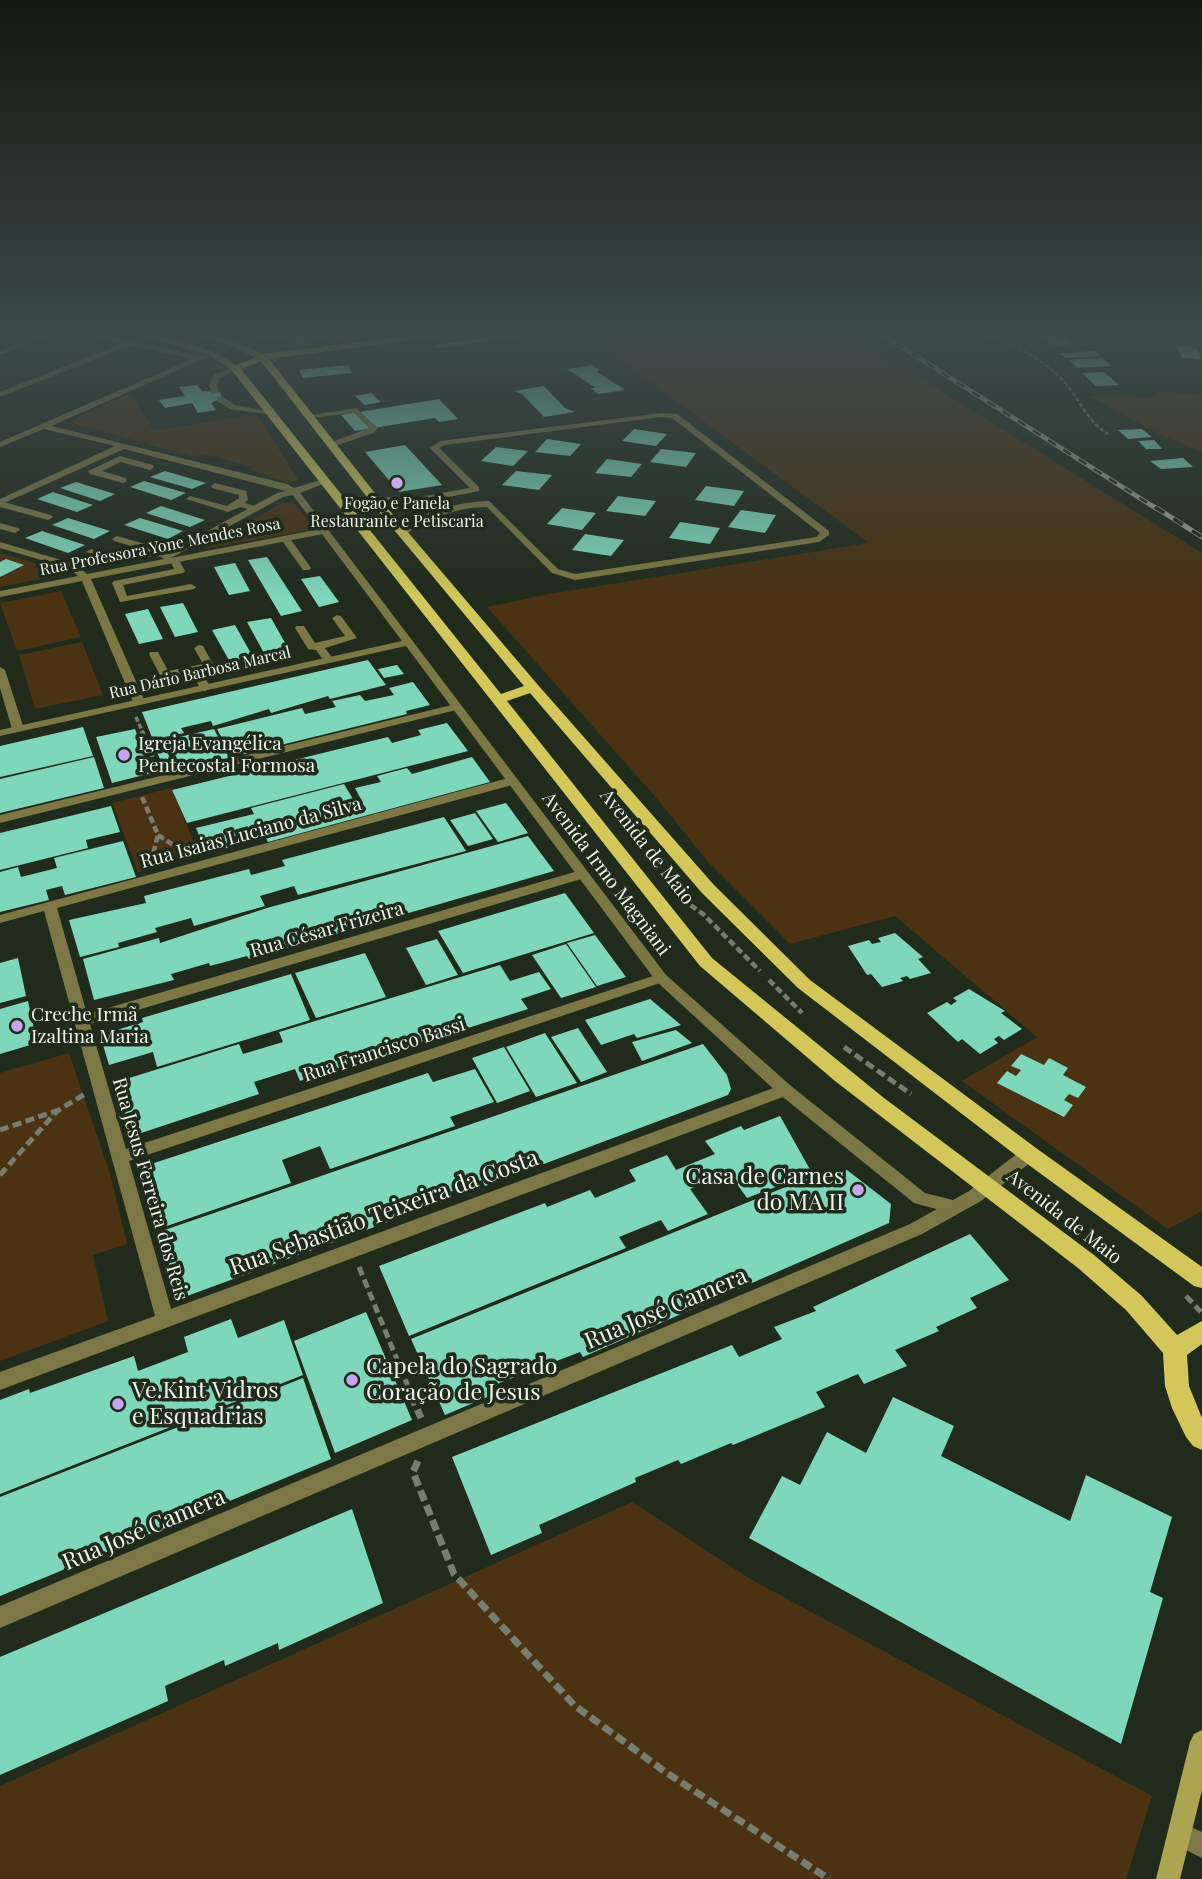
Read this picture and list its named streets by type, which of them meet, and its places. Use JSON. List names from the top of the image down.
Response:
{
  "streets": {
    "main road": ["Avenida de Maio"],
    "street": [
      "Rua Professora Yone Mendes Rosa",
      "Rua Dário Barbosa Marcal",
      "Rua Isaias Luciano da Silva",
      "Avenida Irmo Magniani",
      "Rua César Frizeira",
      "Rua Francisco Bassi",
      "Rua Jesus Ferreira dos Reis",
      "Rua Sebastião Teixeira da Costa",
      "Rua José Camera"
    ]
  },
  "crossings": [
    ["Rua Professora Yone Mendes Rosa", "Avenida Irmo Magniani"],
    ["Rua Dário Barbosa Marcal", "Avenida Irmo Magniani"],
    ["Rua Isaias Luciano da Silva", "Avenida Irmo Magniani"],
    ["Rua Isaias Luciano da Silva", "Rua Jesus Ferreira dos Reis"],
    ["Avenida de Maio", "Rua José Camera"],
    ["Avenida Irmo Magniani", "Rua César Frizeira"],
    ["Avenida Irmo Magniani", "Rua Francisco Bassi"],
    ["Avenida Irmo Magniani", "Rua Sebastião Teixeira da Costa"],
    ["Avenida Irmo Magniani", "Rua José Camera"],
    ["Rua César Frizeira", "Rua Jesus Ferreira dos Reis"],
    ["Rua Francisco Bassi", "Rua Jesus Ferreira dos Reis"],
    ["Rua Jesus Ferreira dos Reis", "Rua Sebastião Teixeira da Costa"]
  ],
  "places": [
    "Fogão e Panela Restaurante e Petiscaria",
    "Igreja Evangélica Pentecostal Formosa",
    "Creche Irmã Izaltina Maria",
    "Casa de Carnes do MA II",
    "Capela do Sagrado Coração de Jesus",
    "Ve.Kint Vidros e Esquadrias"
  ]
}
